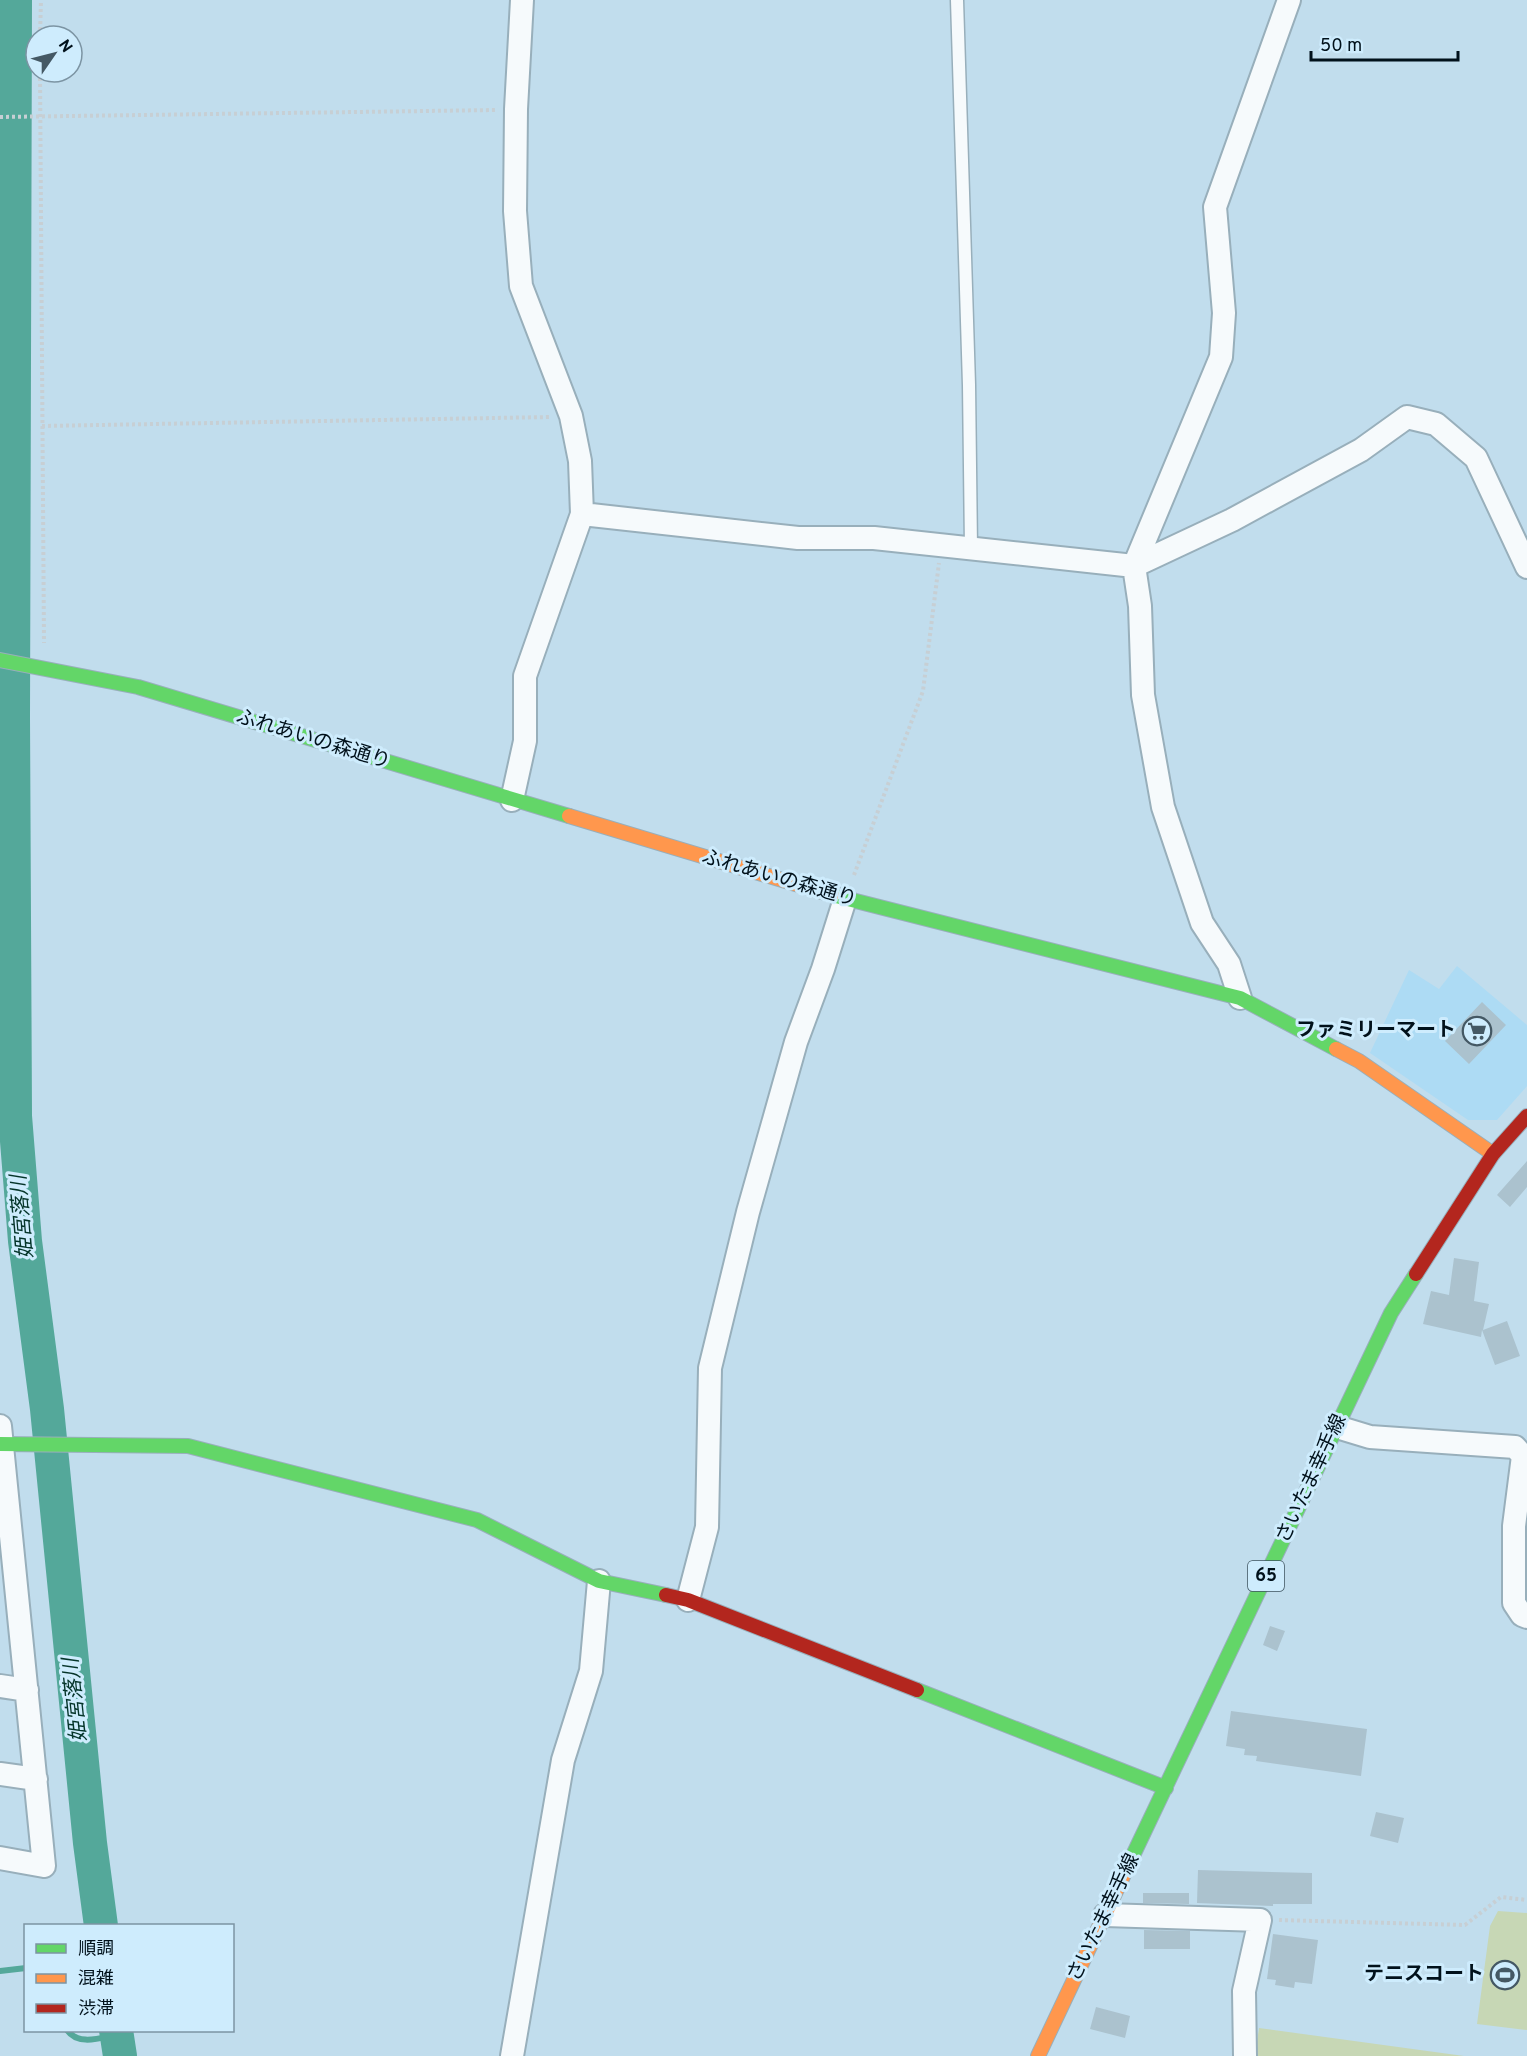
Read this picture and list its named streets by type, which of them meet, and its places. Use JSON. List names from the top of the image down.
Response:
{
  "streets": {
    "street": ["ふれあいの森通り", "さいたま幸手線", "65"]
  },
  "crossings": [
    ["ふれあいの森通り", "さいたま幸手線"]
  ],
  "water": ["姫宮落川"],
  "places": {
    "supermarket": ["ファミリーマート"],
    "sports": ["テニスコート"]
  },
  "legend": ["順調", "混雑", "渋滞"],
  "scale_bar": "50 m",
  "north": "top right"
}
